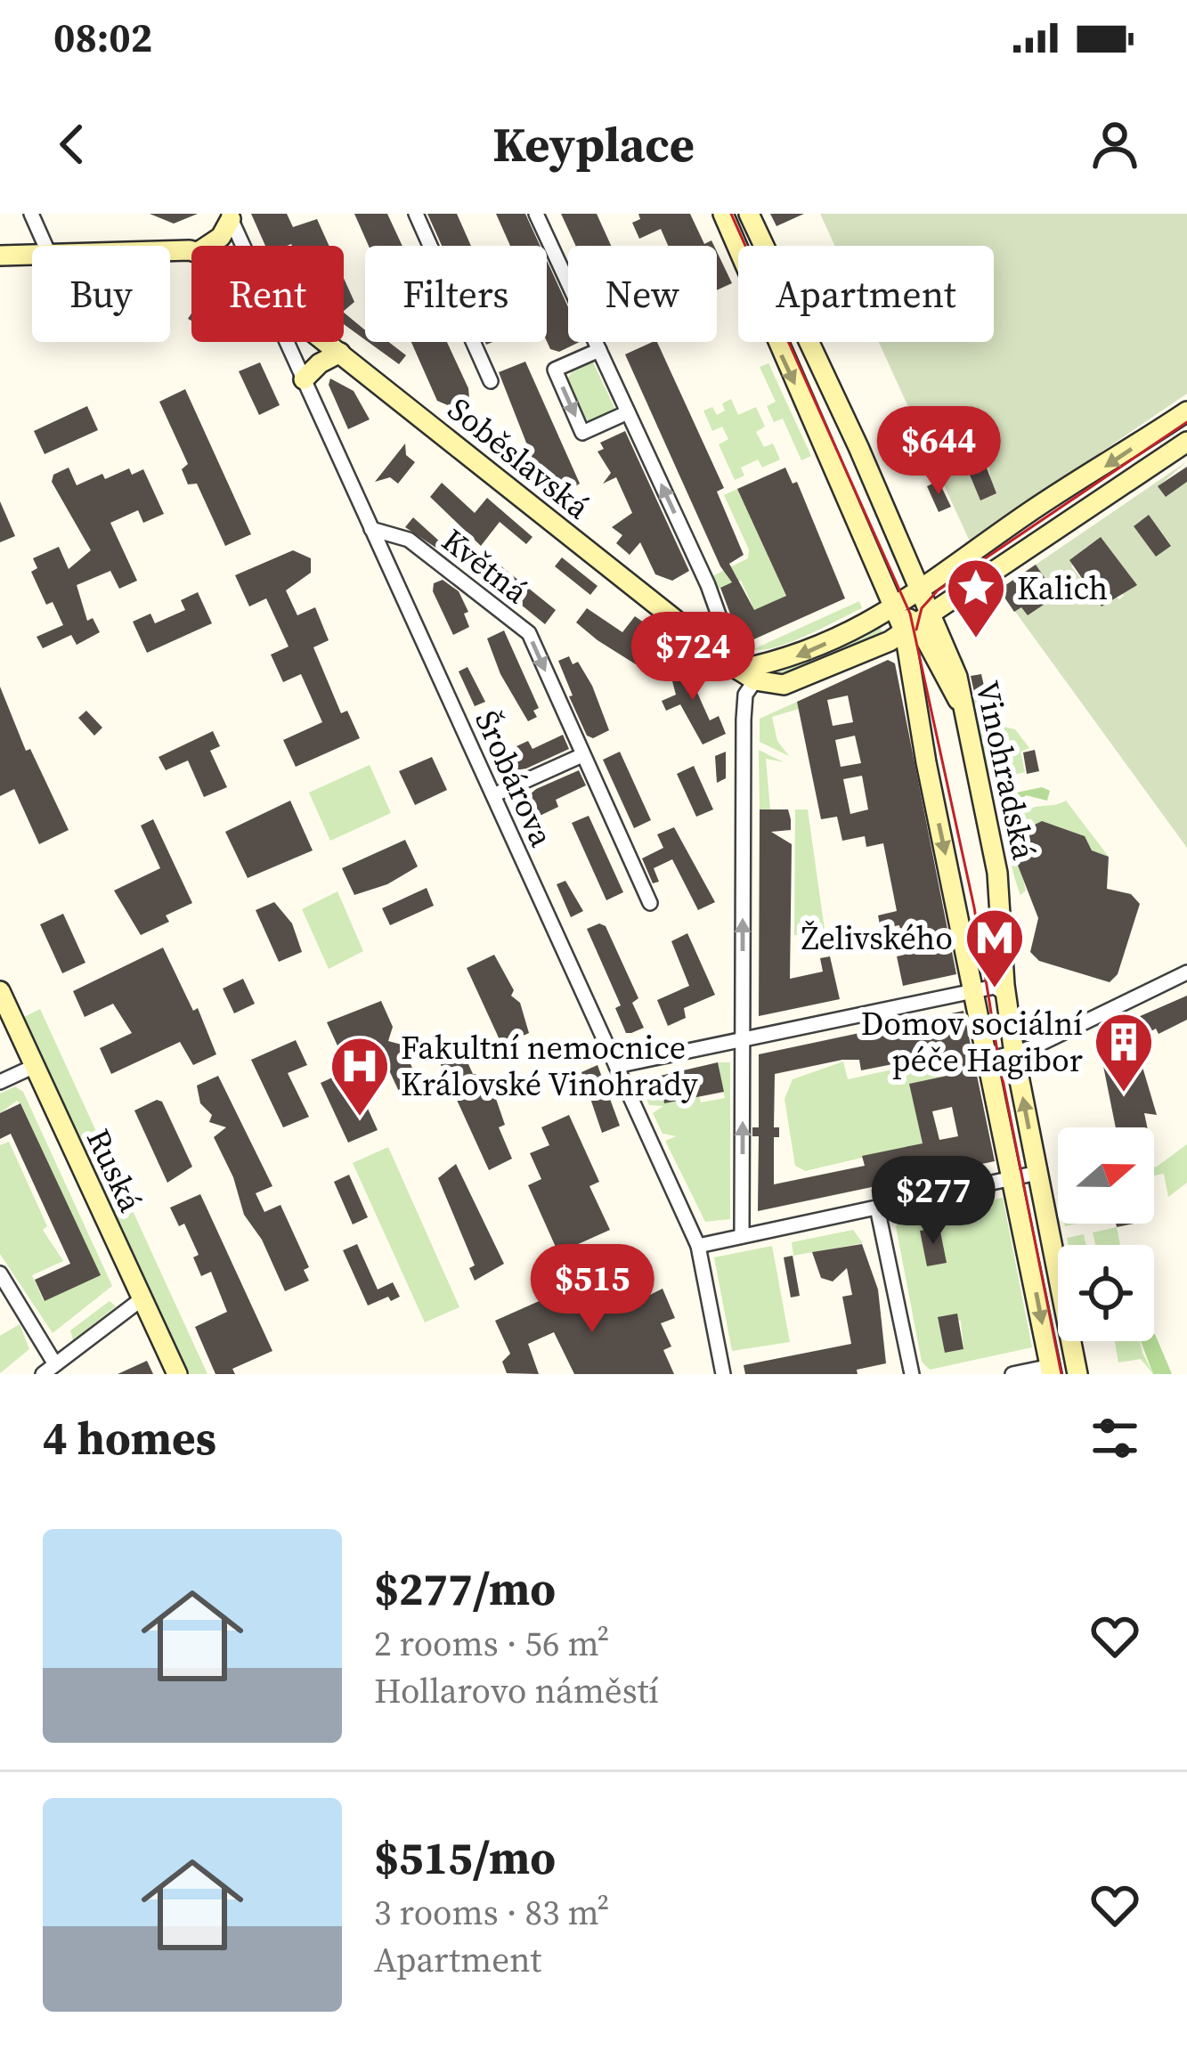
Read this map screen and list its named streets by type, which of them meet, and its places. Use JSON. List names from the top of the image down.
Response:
{
  "streets": {
    "main road": ["Soběslavská", "Vinohradská", "Ruská"],
    "street": ["Květná", "Šrobárova"]
  },
  "crossings": [
    ["Květná", "Šrobárova"]
  ],
  "one_way": ["Květná"],
  "places": {
    "place": ["Kalich"],
    "metro station": ["Želivského"],
    "building": ["Domov sociální péče Hagibor"],
    "hospital": ["Fakultní nemocnice Královské Vinohrady"]
  },
  "north": "right",
  "page": {
    "status": "08:02",
    "header": "Keyplace",
    "chip": [
      "Buy",
      "Rent",
      "Filters",
      "New",
      "Apartment"
    ],
    "price": [
      "$644",
      "$724",
      "$277",
      "$515"
    ],
    "heading": "4 homes",
    "list": [
      {
        "name": "$277/mo",
        "note": "2 rooms · 56 m² · Hollarovo náměstí"
      },
      {
        "name": "$515/mo",
        "note": "3 rooms · 83 m² · Apartment"
      }
    ]
  }
}
